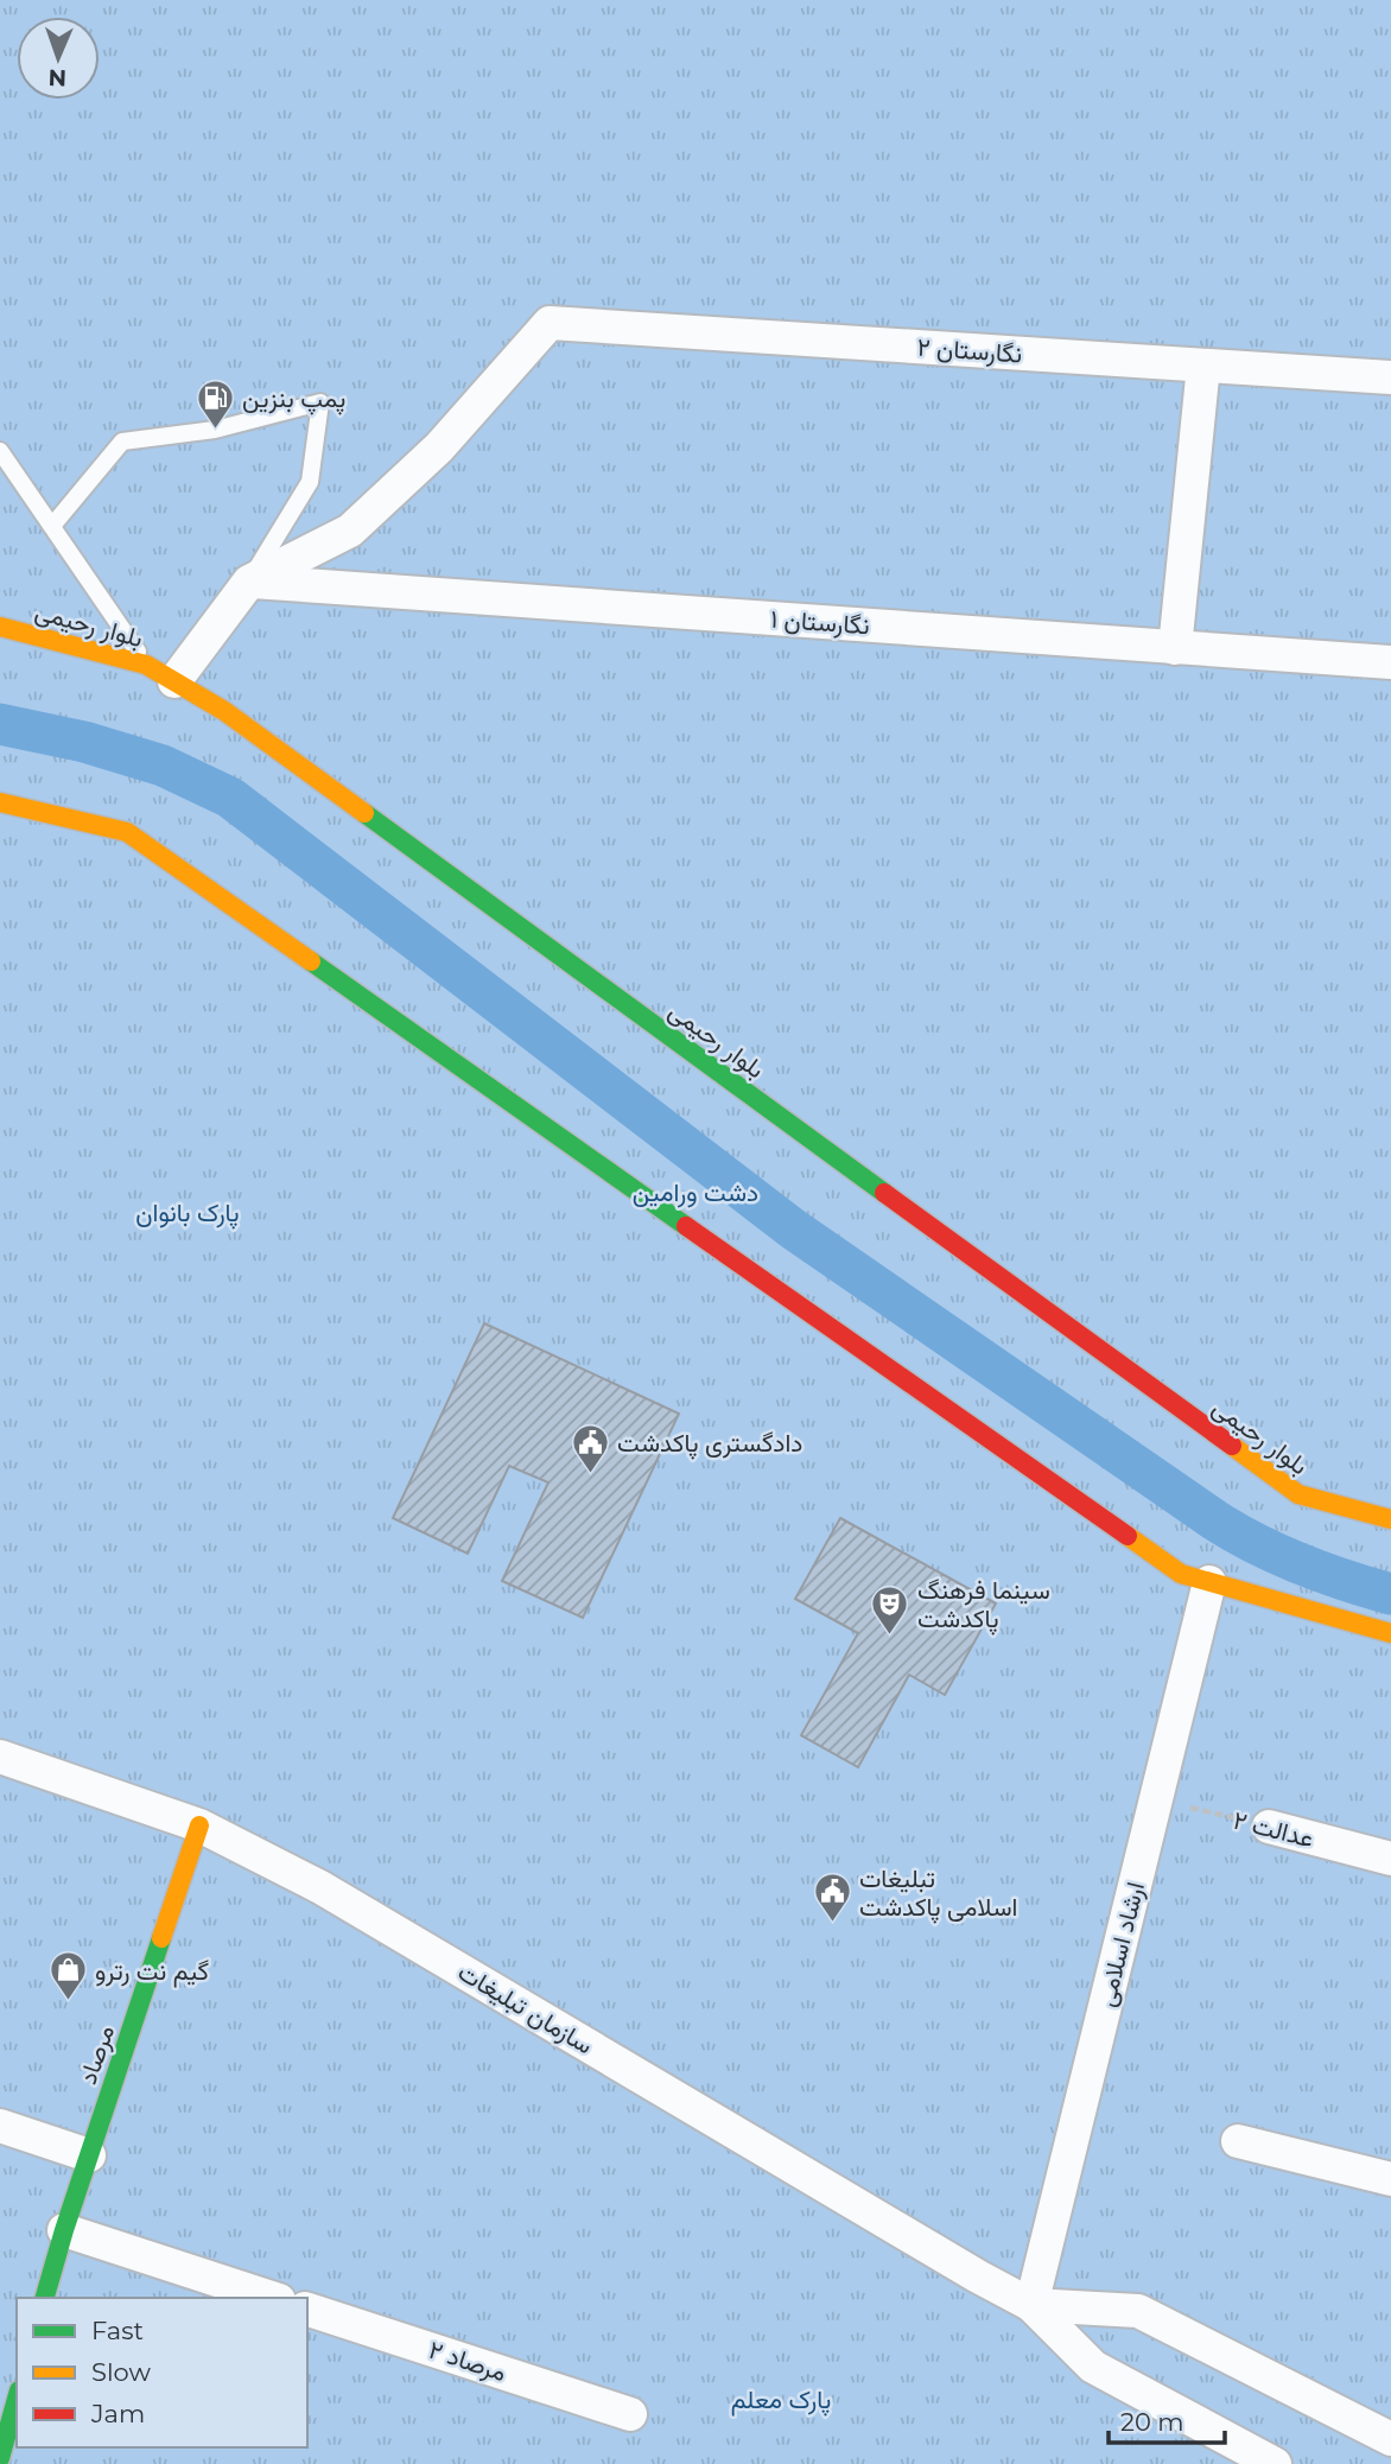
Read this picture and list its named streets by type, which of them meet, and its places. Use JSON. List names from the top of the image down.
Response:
{
  "streets": {
    "main road": ["بلوار رحیمی", "مرصاد"],
    "street": [
      "نگارستان ۲",
      "نگارستان ۱",
      "عدالت ۲",
      "ارشاد اسلامی",
      "سازمان تبلیغات",
      "مرصاد ۲"
    ]
  },
  "crossings": [
    ["نگارستان ۲", "نگارستان ۱"],
    ["عدالت ۲", "ارشاد اسلامی"],
    ["ارشاد اسلامی", "سازمان تبلیغات"],
    ["سازمان تبلیغات", "مرصاد"]
  ],
  "parks": ["دشت ورامین", "پارک بانوان", "پارک معلم"],
  "places": {
    "fuel station": ["پمپ بنزین"],
    "public building": ["دادگستری پاکدشت", "تبلیغات اسلامی پاکدشت"],
    "theatre": ["سینما فرهنگ پاکدشت"],
    "shop": ["گیم نت رترو"]
  },
  "legend": ["Fast", "Slow", "Jam"],
  "scale_bar": "20 m",
  "north": "bottom"
}
